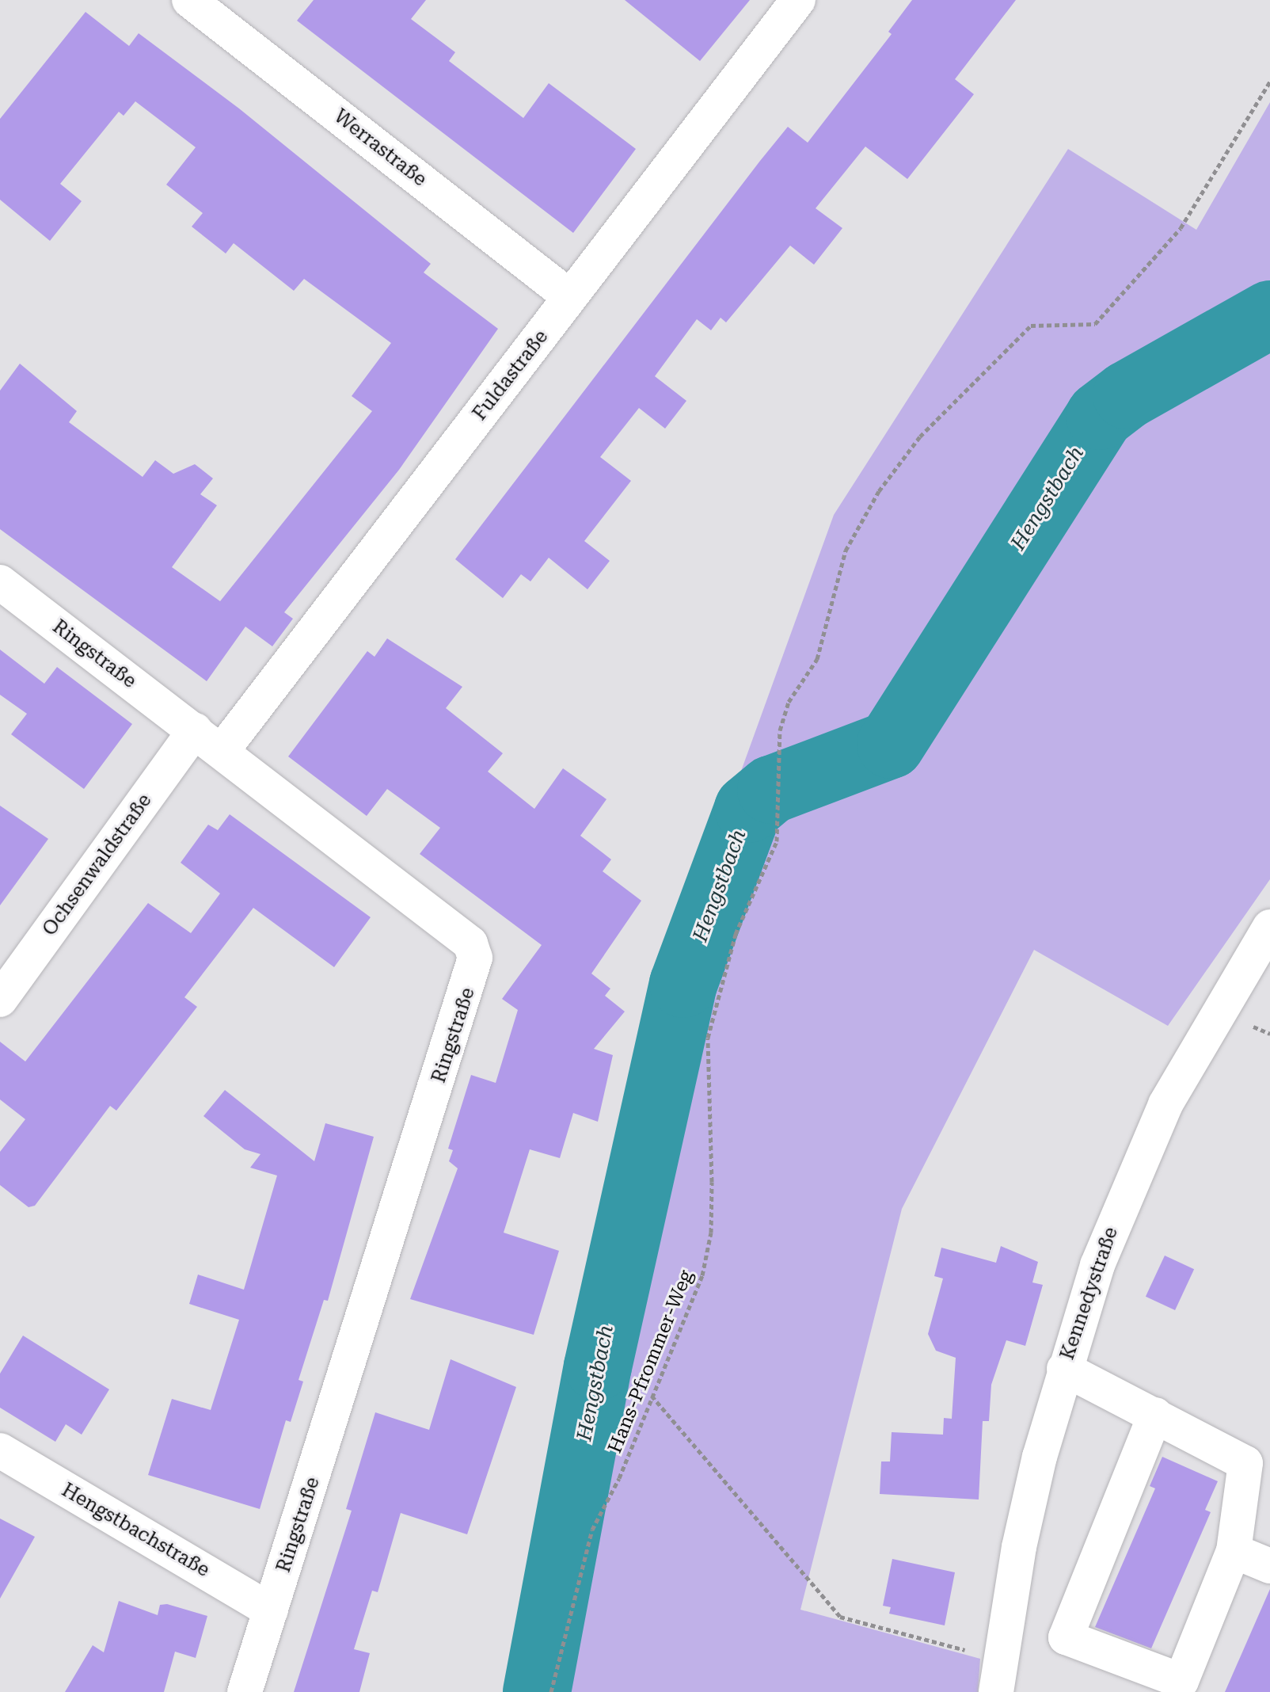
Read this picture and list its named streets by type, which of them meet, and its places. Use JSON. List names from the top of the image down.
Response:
{
  "streets": {
    "street": [
      "Werrastraße",
      "Fuldastraße",
      "Ringstraße",
      "Ochsenwaldstraße",
      "Kennedystraße",
      "Hengstbachstraße"
    ],
    "path": ["Hans-Pfrommer-Weg"]
  },
  "crossings": [
    ["Werrastraße", "Fuldastraße"],
    ["Fuldastraße", "Ringstraße"],
    ["Ringstraße", "Ochsenwaldstraße"],
    ["Ringstraße", "Hengstbachstraße"]
  ],
  "water": ["Hengstbach"]
}
